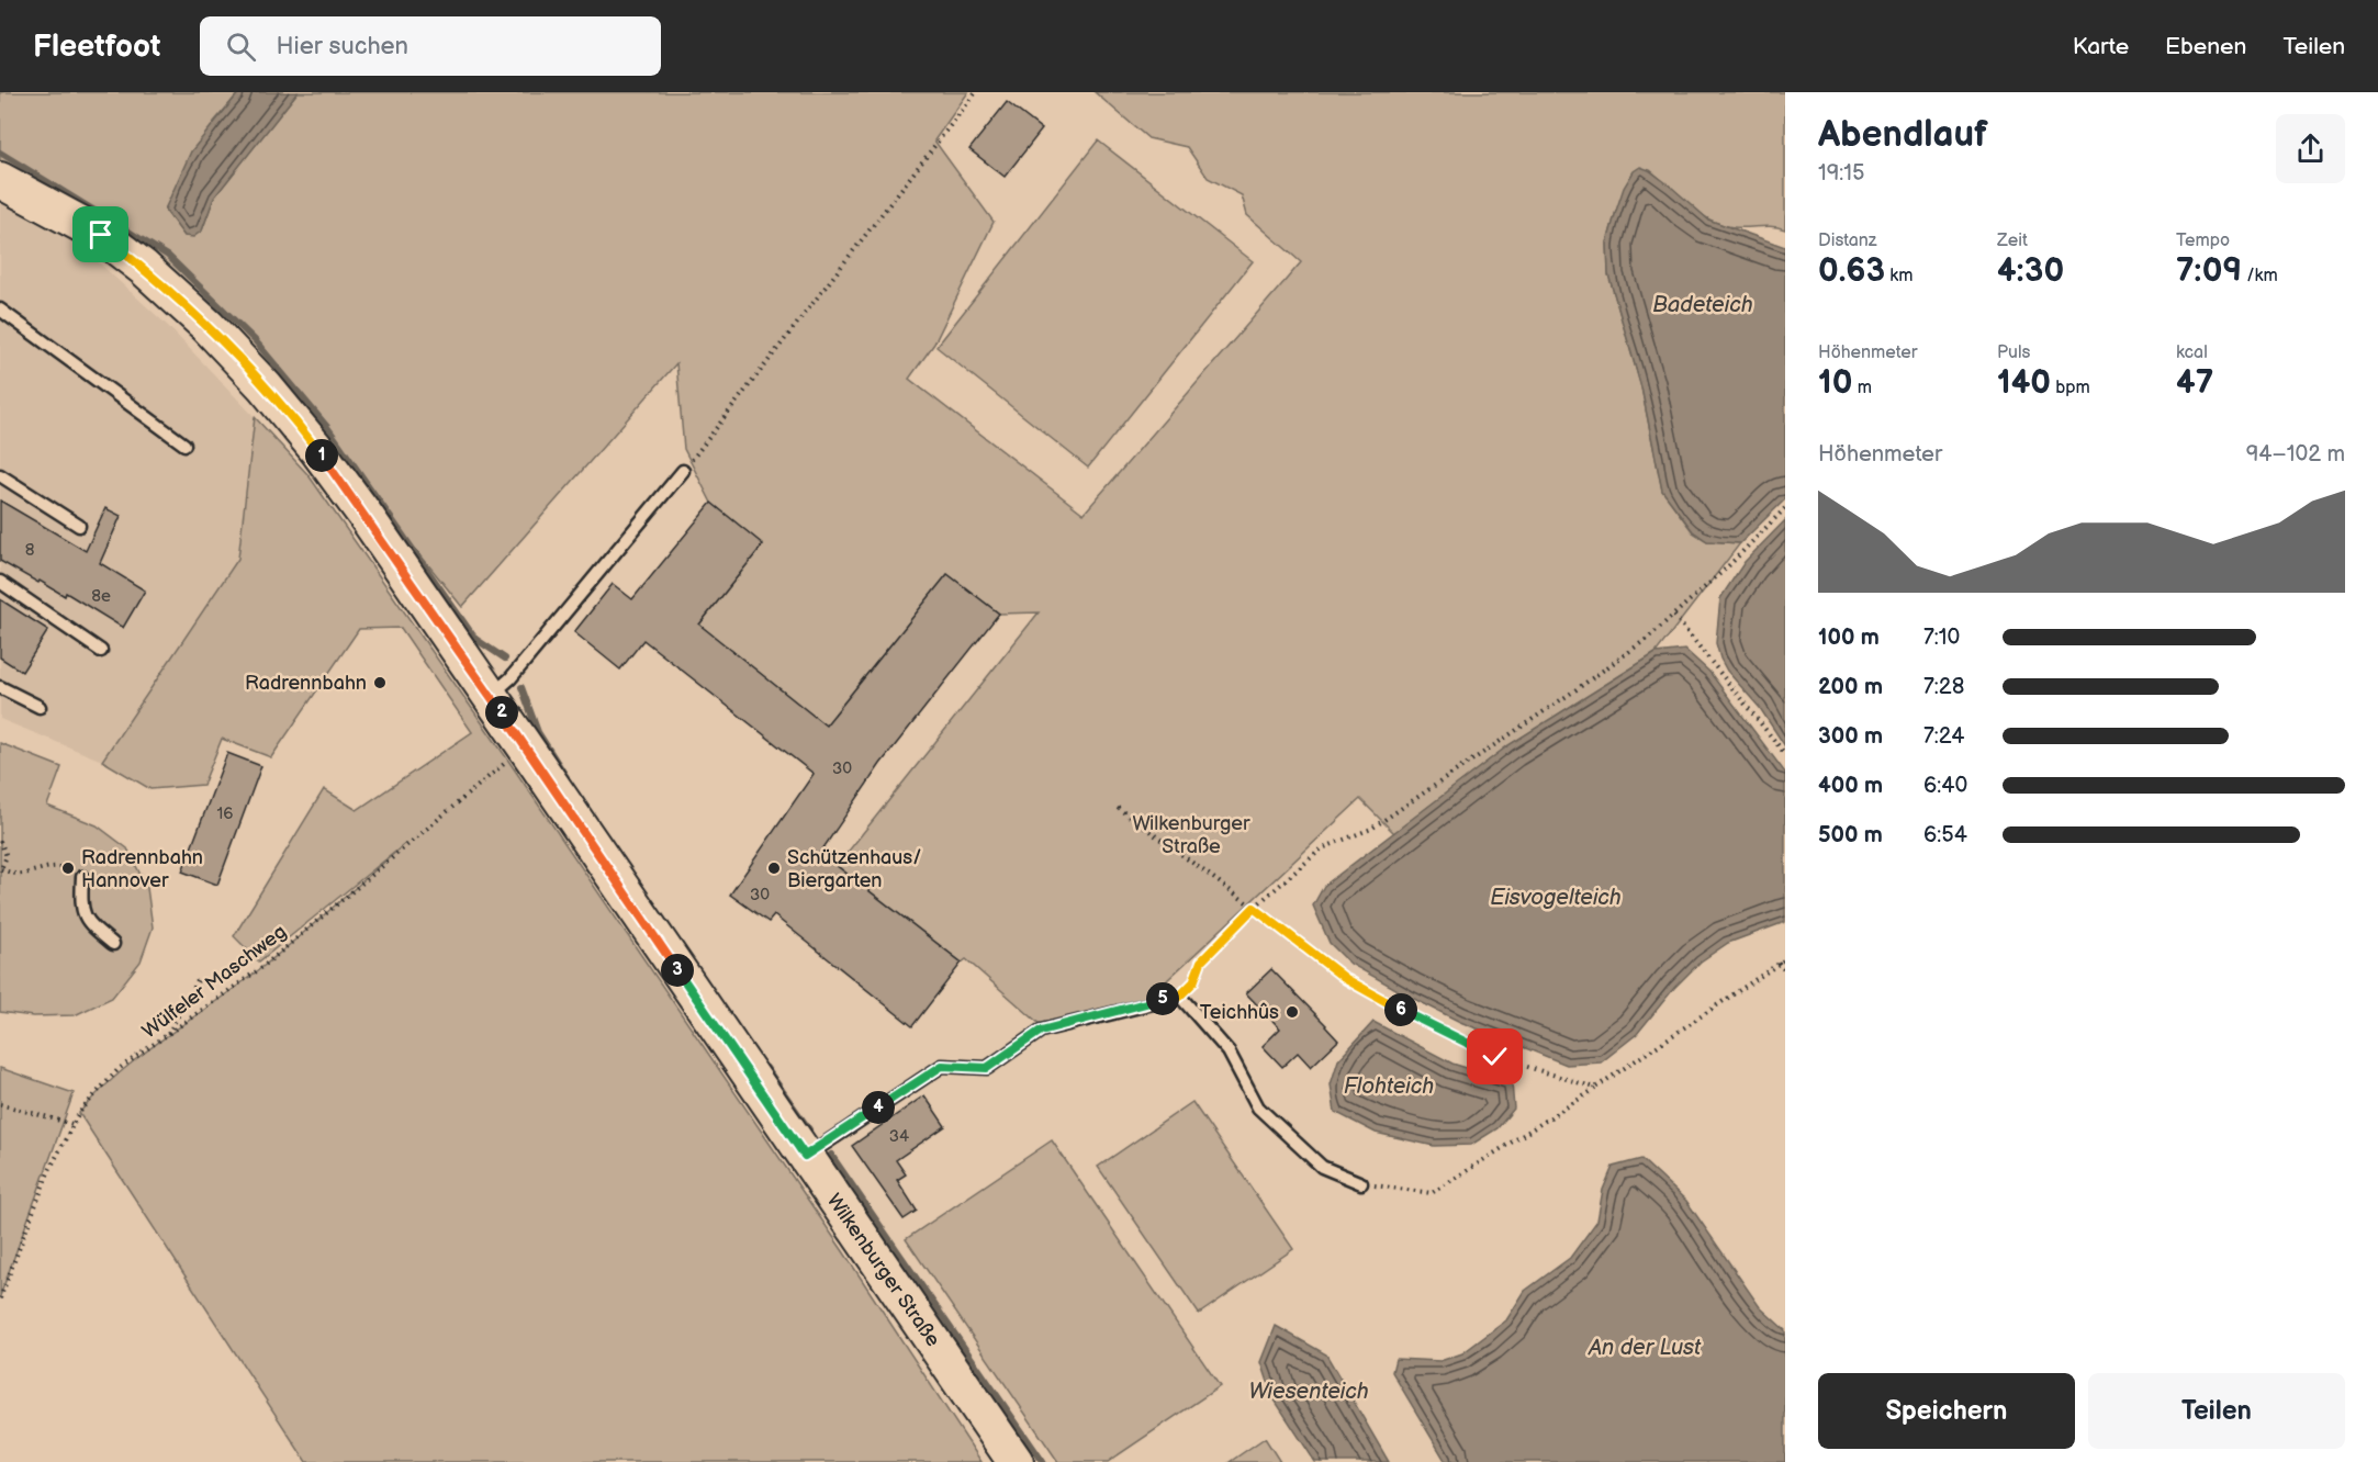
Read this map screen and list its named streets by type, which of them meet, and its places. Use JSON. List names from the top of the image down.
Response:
{
  "streets": {
    "main road": ["Wilkenburger Straße"],
    "path": ["Wülfeler Maschweg"]
  },
  "crossings": [
    ["Wülfeler Maschweg", "Wilkenburger Straße"]
  ],
  "water": [
    "Badeteich",
    "Eisvogelteich",
    "Flohteich",
    "An der Lust",
    "Wiesenteich"
  ],
  "parks": ["Wilkenburger Straße"],
  "places": [
    "Radrennbahn",
    "Radrennbahn Hannover",
    "Schützenhaus/ Biergarten",
    "Teichhûs"
  ],
  "house_numbers": [
    "8",
    "8e",
    "30",
    "16",
    "30",
    "34"
  ],
  "page": {
    "header": "Fleetfoot",
    "search": "Hier suchen",
    "nav": ["Karte", "Ebenen", "Teilen"],
    "heading": ["Abendlauf", "19:15"],
    "stats": [
      ["Distanz", "0.63 km"],
      ["Zeit", "4:30"],
      ["Tempo", "7:09 /km"],
      ["Höhenmeter", "10 m"],
      ["Puls", "140 bpm"],
      ["kcal", "47"]
    ],
    "chart": ["Höhenmeter", "94–102 m"],
    "pins": [
      "1",
      "2",
      "3",
      "5",
      "6",
      "4"
    ],
    "list": [
      {
        "name": "100 m",
        "note": "7:10"
      },
      {
        "name": "200 m",
        "note": "7:28"
      },
      {
        "name": "300 m",
        "note": "7:24"
      },
      {
        "name": "400 m",
        "note": "6:40"
      },
      {
        "name": "500 m",
        "note": "6:54"
      }
    ],
    "buttons": ["Speichern", "Teilen"]
  }
}
